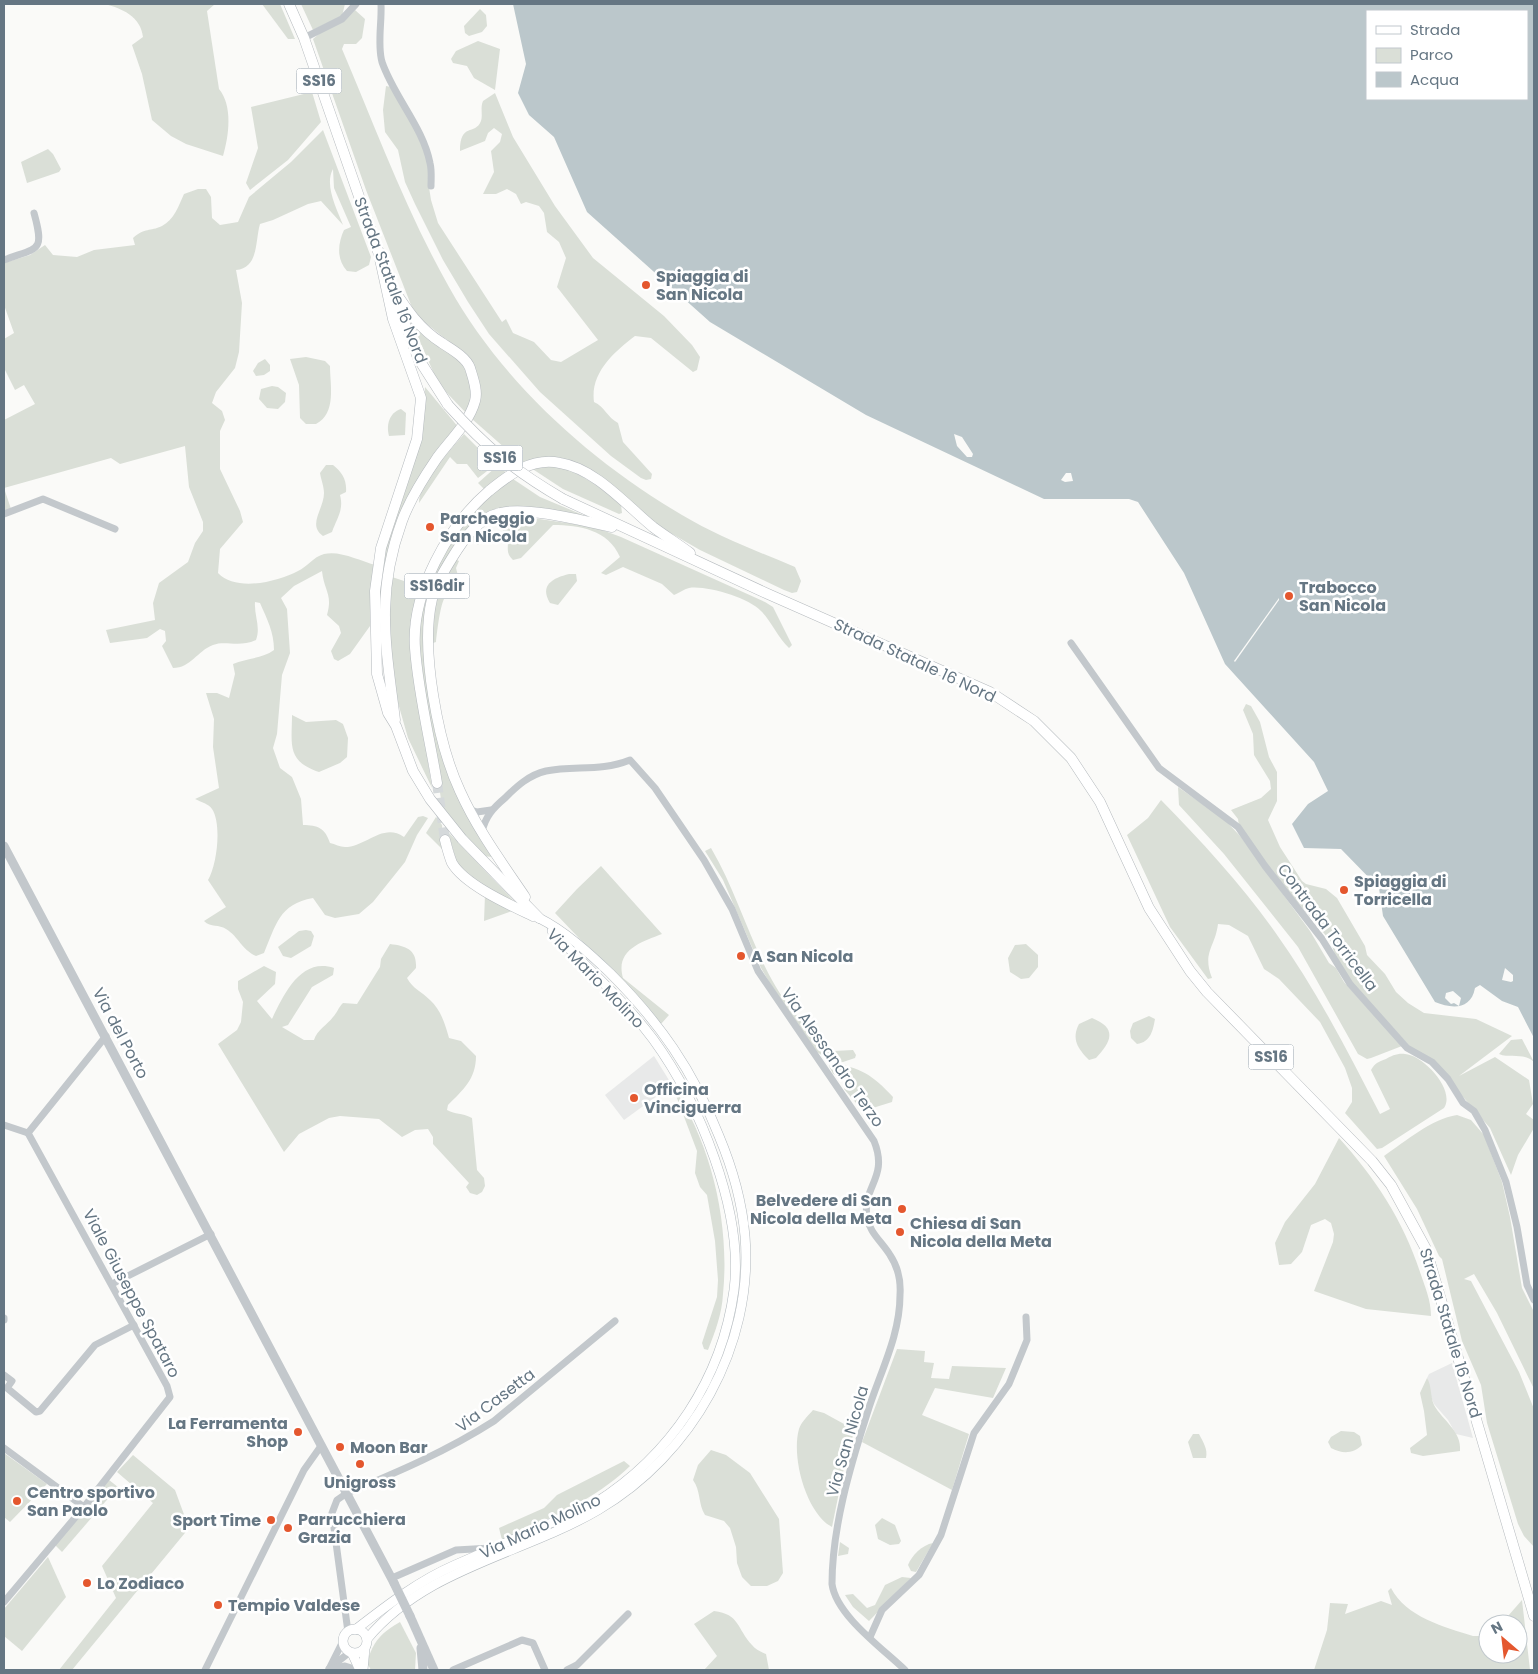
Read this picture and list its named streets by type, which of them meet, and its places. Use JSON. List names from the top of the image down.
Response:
{
  "streets": {
    "main road": [
      "SS16",
      "Strada Statale 16 Nord",
      "SS16dir",
      "Via Mario Molino"
    ],
    "street": [
      "Contrada Torricella",
      "Via del Porto",
      "Via Alessandro Terzo",
      "Viale Giuseppe Spataro",
      "Via Casetta",
      "Via San Nicola"
    ]
  },
  "crossings": [
    ["Strada Statale 16 Nord", "SS16dir"],
    ["SS16dir", "Via Mario Molino"],
    ["SS16dir", "Via Alessandro Terzo"],
    ["Via Mario Molino", "Via Casetta"],
    ["Via del Porto", "Via Casetta"],
    ["Via Alessandro Terzo", "Via San Nicola"]
  ],
  "places": [
    "Spiaggia di San Nicola",
    "Parcheggio San Nicola",
    "Trabocco San Nicola",
    "Spiaggia di Torricella",
    "A San Nicola",
    "Officina Vinciguerra",
    "Belvedere di San Nicola della Meta",
    "Chiesa di San Nicola della Meta",
    "La Ferramenta Shop",
    "Moon Bar",
    "Unigross",
    "Centro sportivo San Paolo",
    "Sport Time",
    "Parrucchiera Grazia",
    "Lo Zodiaco",
    "Tempio Valdese"
  ],
  "legend": ["Strada", "Parco", "Acqua"],
  "north": "top left"
}
